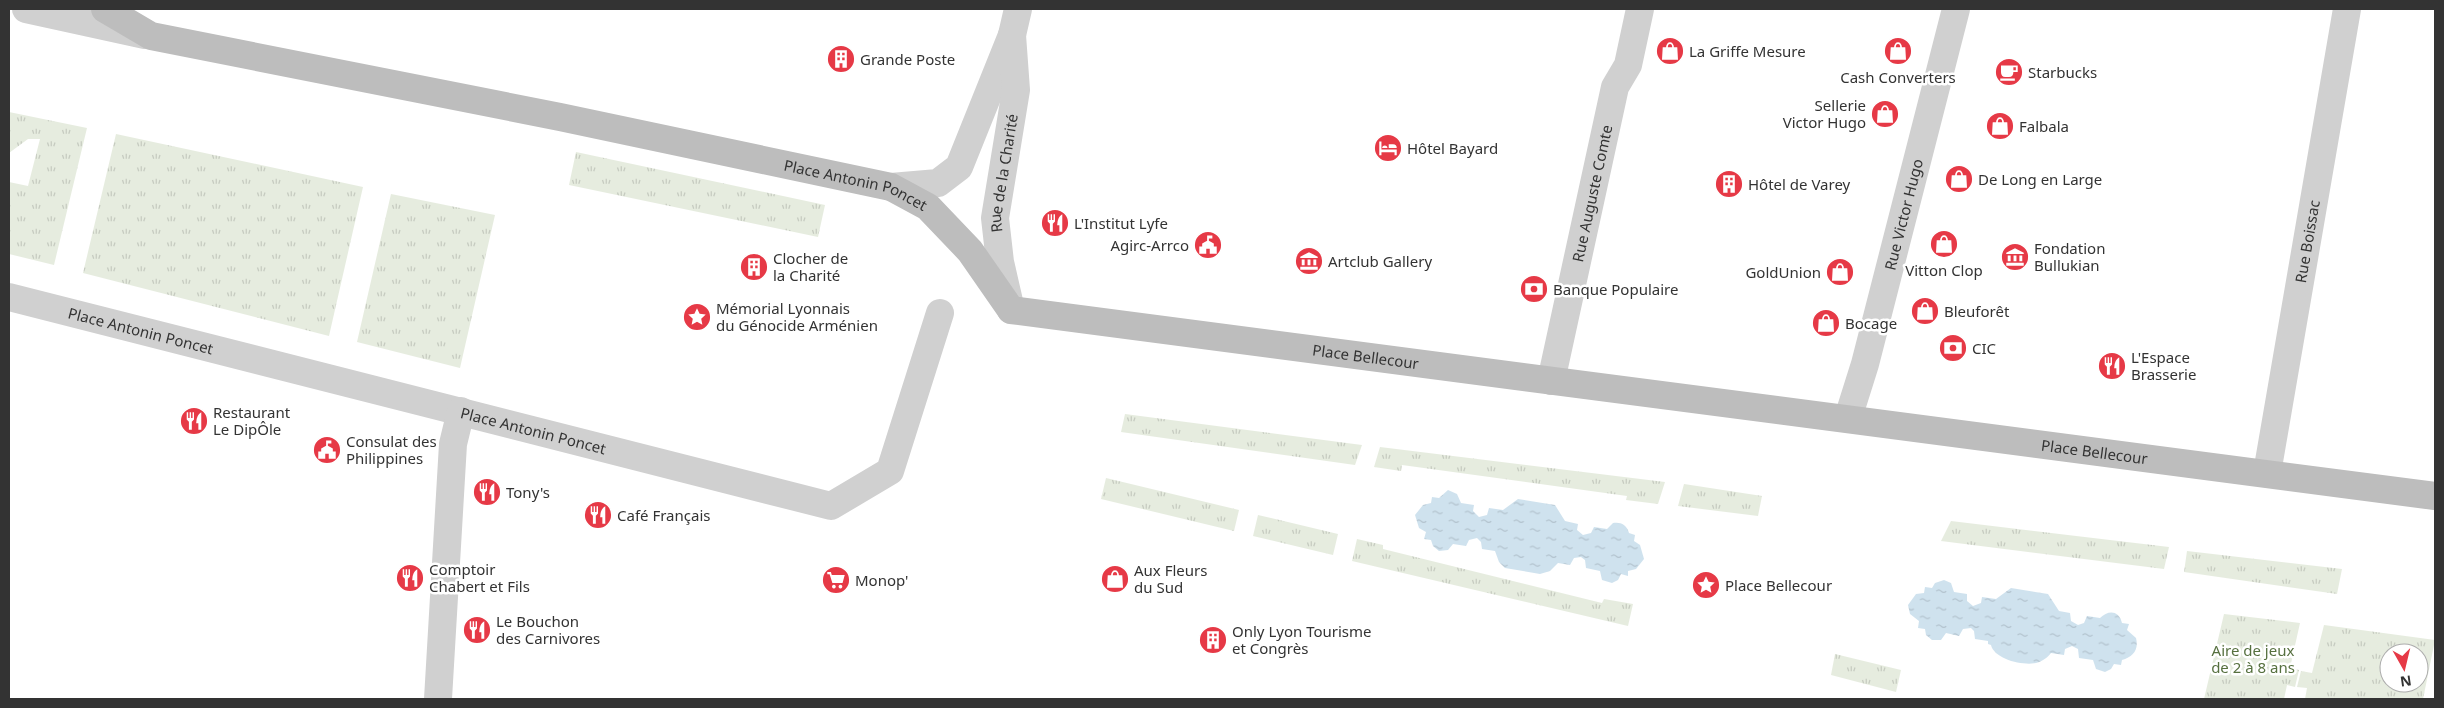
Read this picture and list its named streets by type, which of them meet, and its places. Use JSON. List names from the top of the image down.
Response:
{
  "streets": {
    "main road": ["Place Antonin Poncet", "Place Bellecour"],
    "street": [
      "Rue de la Charité",
      "Rue Auguste Comte",
      "Rue Victor Hugo",
      "Rue Boissac"
    ]
  },
  "crossings": [
    ["Rue de la Charité", "Place Antonin Poncet"],
    ["Rue de la Charité", "Place Bellecour"],
    ["Place Antonin Poncet", "Place Bellecour"],
    ["Rue Auguste Comte", "Place Bellecour"],
    ["Rue Victor Hugo", "Place Bellecour"],
    ["Rue Boissac", "Place Bellecour"]
  ],
  "parks": ["Aire de jeux de 2 à 8 ans"],
  "places": {
    "shop": [
      "La Griffe Mesure",
      "Cash Converters",
      "Sellerie Victor Hugo",
      "Falbala",
      "De Long en Large",
      "Vitton Clop",
      "GoldUnion",
      "Bleuforêt",
      "Bocage",
      "Aux Fleurs du Sud"
    ],
    "building": [
      "Grande Poste",
      "Hôtel de Varey",
      "Clocher de la Charité",
      "Only Lyon Tourisme et Congrès"
    ],
    "cafe": ["Starbucks"],
    "hotel": ["Hôtel Bayard"],
    "restaurant": [
      "L'Institut Lyfe",
      "L'Espace Brasserie",
      "Restaurant Le DipÔle",
      "Tony's",
      "Café Français",
      "Comptoir Chabert et Fils",
      "Le Bouchon des Carnivores"
    ],
    "public building": ["Agirc-Arrco", "Consulat des Philippines"],
    "museum": ["Fondation Bullukian", "Artclub Gallery"],
    "bank": ["Banque Populaire", "CIC"],
    "place": ["Mémorial Lyonnais du Génocide Arménien", "Place Bellecour"],
    "supermarket": ["Monop'"]
  },
  "north": "bottom"
}
